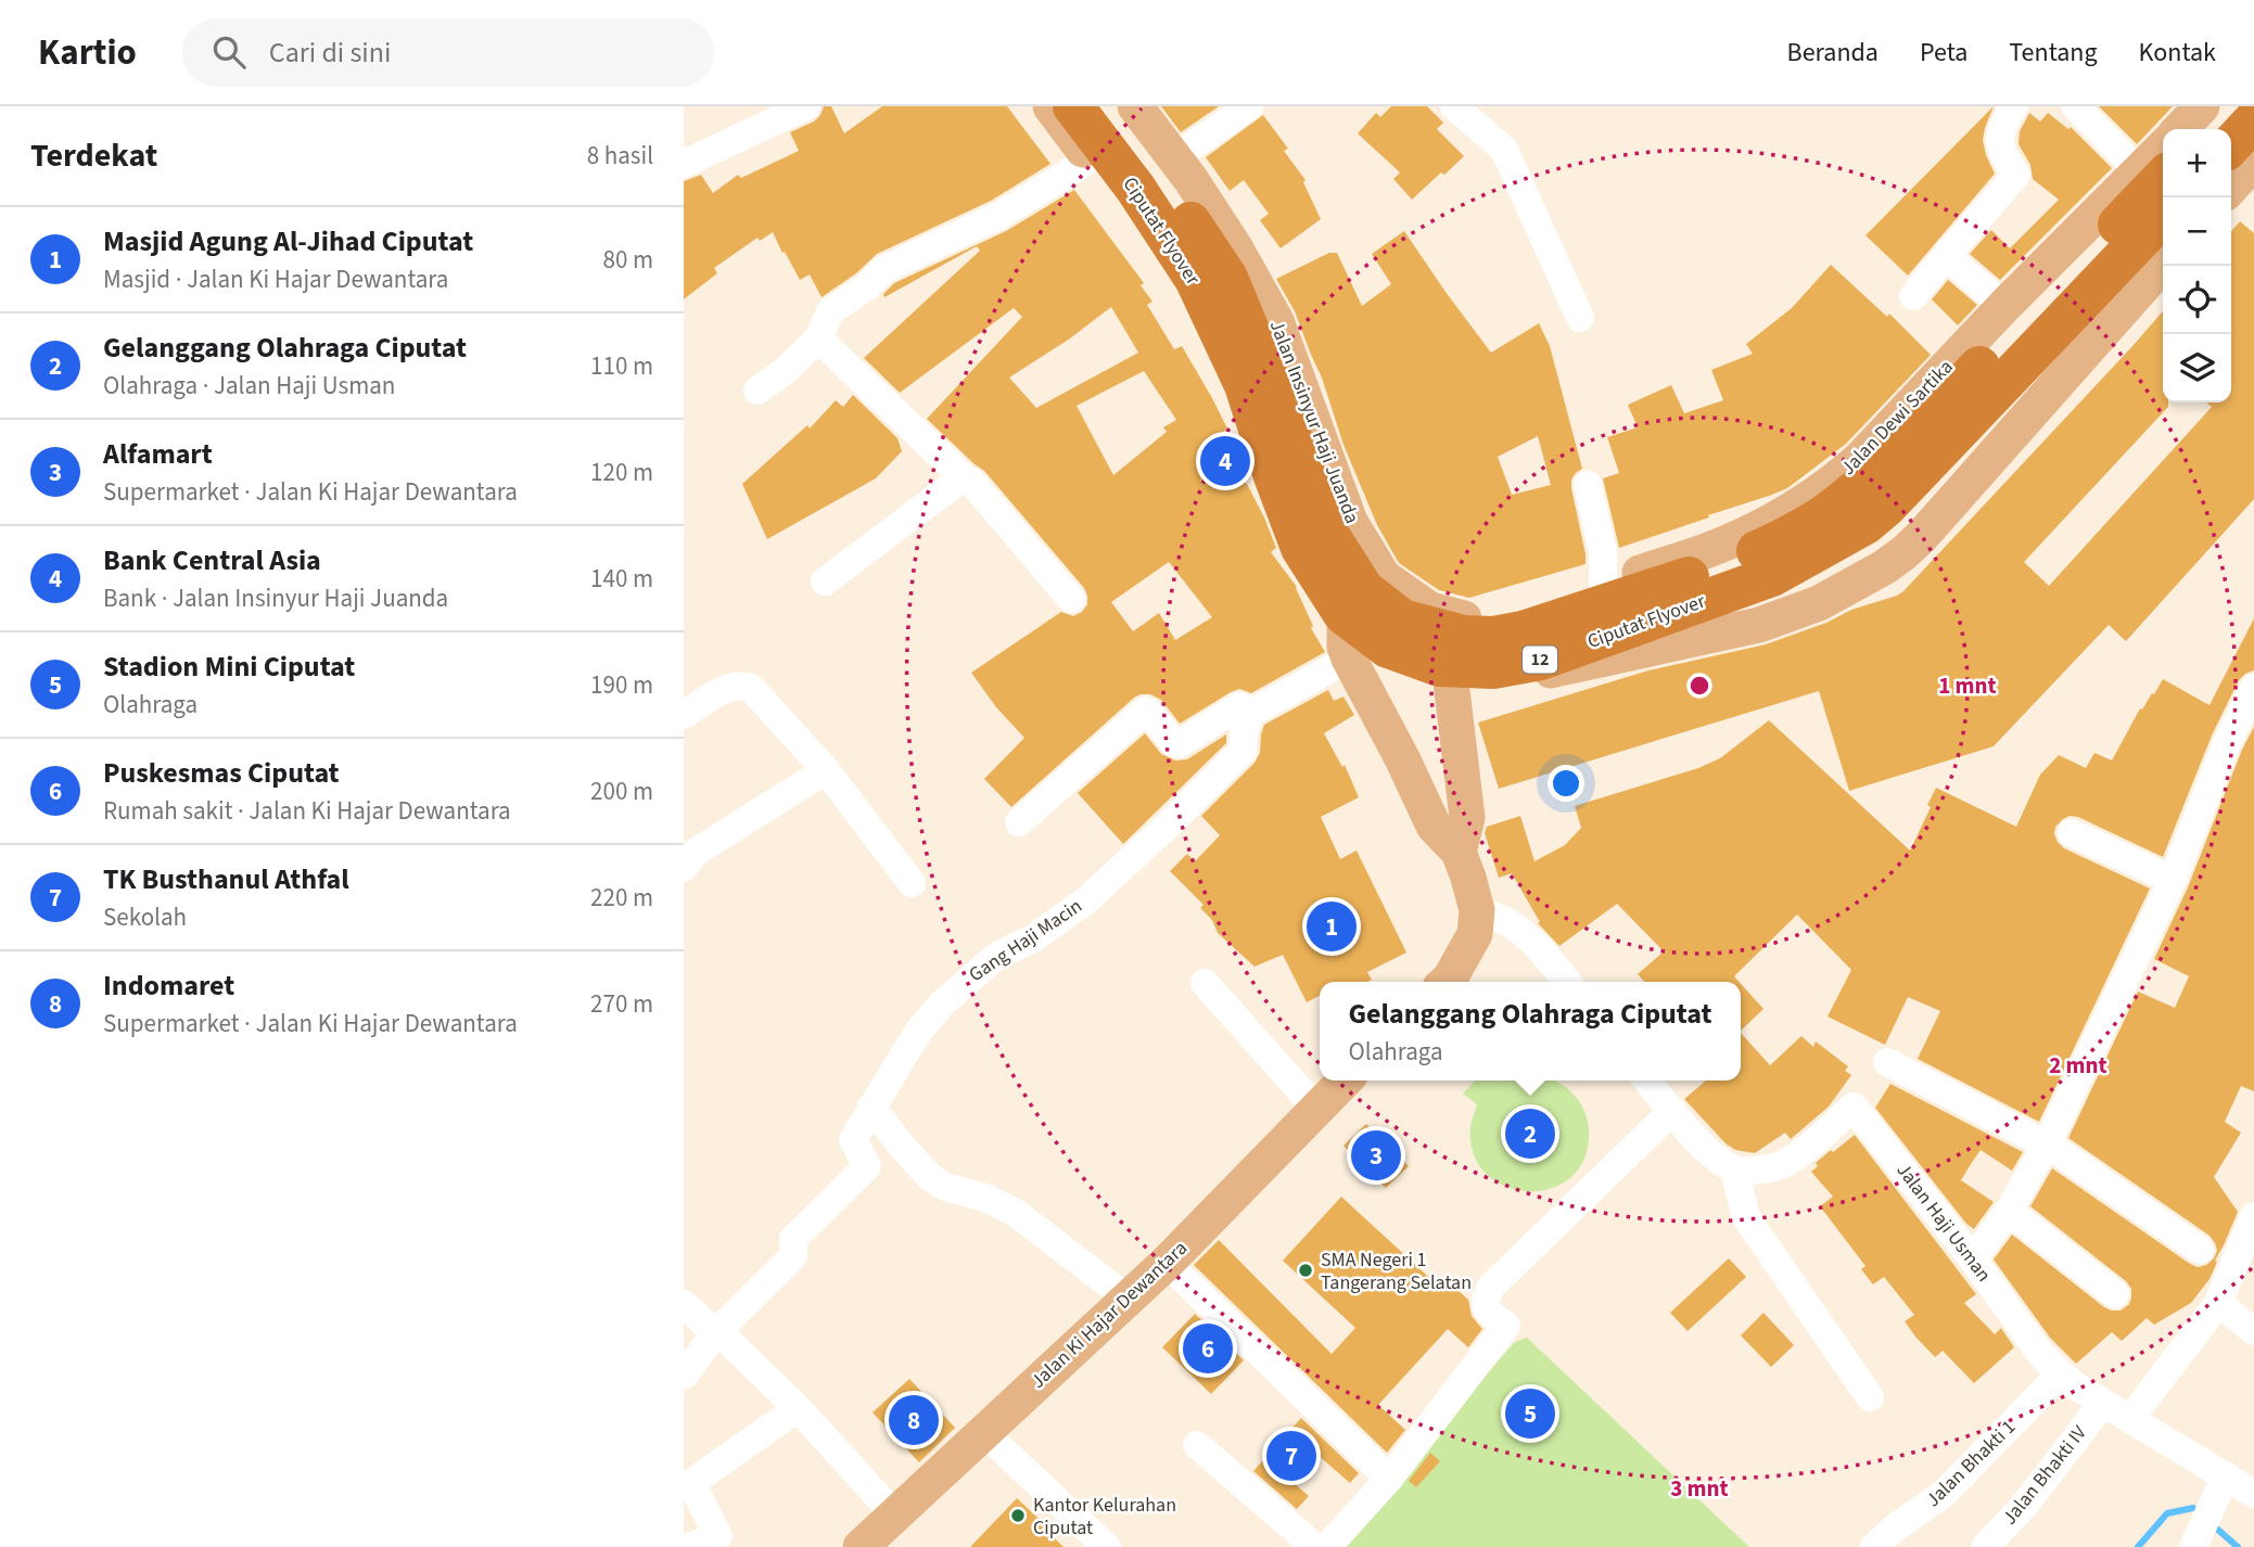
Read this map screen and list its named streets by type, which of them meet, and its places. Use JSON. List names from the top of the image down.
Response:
{
  "streets": {
    "highway": ["Ciputat Flyover", "12"],
    "main road": ["Jalan Dewi Sartika", "Jalan Insinyur Haji Juanda", "Jalan Ki Hajar Dewantara"],
    "street": [
      "Gang Haji Macin",
      "Jalan Haji Usman",
      "Jalan Bhakti 1",
      "Jalan Bhakti IV"
    ]
  },
  "crossings": [
    ["Ciputat Flyover", "Jalan Dewi Sartika"],
    ["Jalan Dewi Sartika", "Jalan Insinyur Haji Juanda"],
    ["Jalan Haji Usman", "Jalan Bhakti 1"],
    ["Jalan Haji Usman", "Jalan Bhakti IV"]
  ],
  "places": ["SMA Negeri 1 Tangerang Selatan", "Kantor Kelurahan Ciputat"],
  "page": {
    "header": "Kartio",
    "search": "Cari di sini",
    "nav": [
      "Beranda",
      "Peta",
      "Tentang",
      "Kontak"
    ],
    "heading": ["Terdekat", "8 hasil"],
    "map_buttons": ["+", "−"],
    "list": [
      {
        "mark": "1",
        "name": "Masjid Agung Al-Jihad Ciputat",
        "note": "Masjid · Jalan Ki Hajar Dewantara",
        "value": "80 m"
      },
      {
        "mark": "2",
        "name": "Gelanggang Olahraga Ciputat",
        "note": "Olahraga · Jalan Haji Usman",
        "value": "110 m"
      },
      {
        "mark": "3",
        "name": "Alfamart",
        "note": "Supermarket · Jalan Ki Hajar Dewantara",
        "value": "120 m"
      },
      {
        "mark": "4",
        "name": "Bank Central Asia",
        "note": "Bank · Jalan Insinyur Haji Juanda",
        "value": "140 m"
      },
      {
        "mark": "5",
        "name": "Stadion Mini Ciputat",
        "note": "Olahraga",
        "value": "190 m"
      },
      {
        "mark": "6",
        "name": "Puskesmas Ciputat",
        "note": "Rumah sakit · Jalan Ki Hajar Dewantara",
        "value": "200 m"
      },
      {
        "mark": "7",
        "name": "TK Busthanul Athfal",
        "note": "Sekolah",
        "value": "220 m"
      },
      {
        "mark": "8",
        "name": "Indomaret",
        "note": "Supermarket · Jalan Ki Hajar Dewantara",
        "value": "270 m"
      }
    ],
    "pins": [
      "4",
      "1",
      "2",
      "3",
      "6",
      "5",
      "8",
      "7"
    ],
    "popup": ["Gelanggang Olahraga Ciputat", "Olahraga"]
  },
  "rings": ["1 mnt", "2 mnt", "3 mnt"]
}
